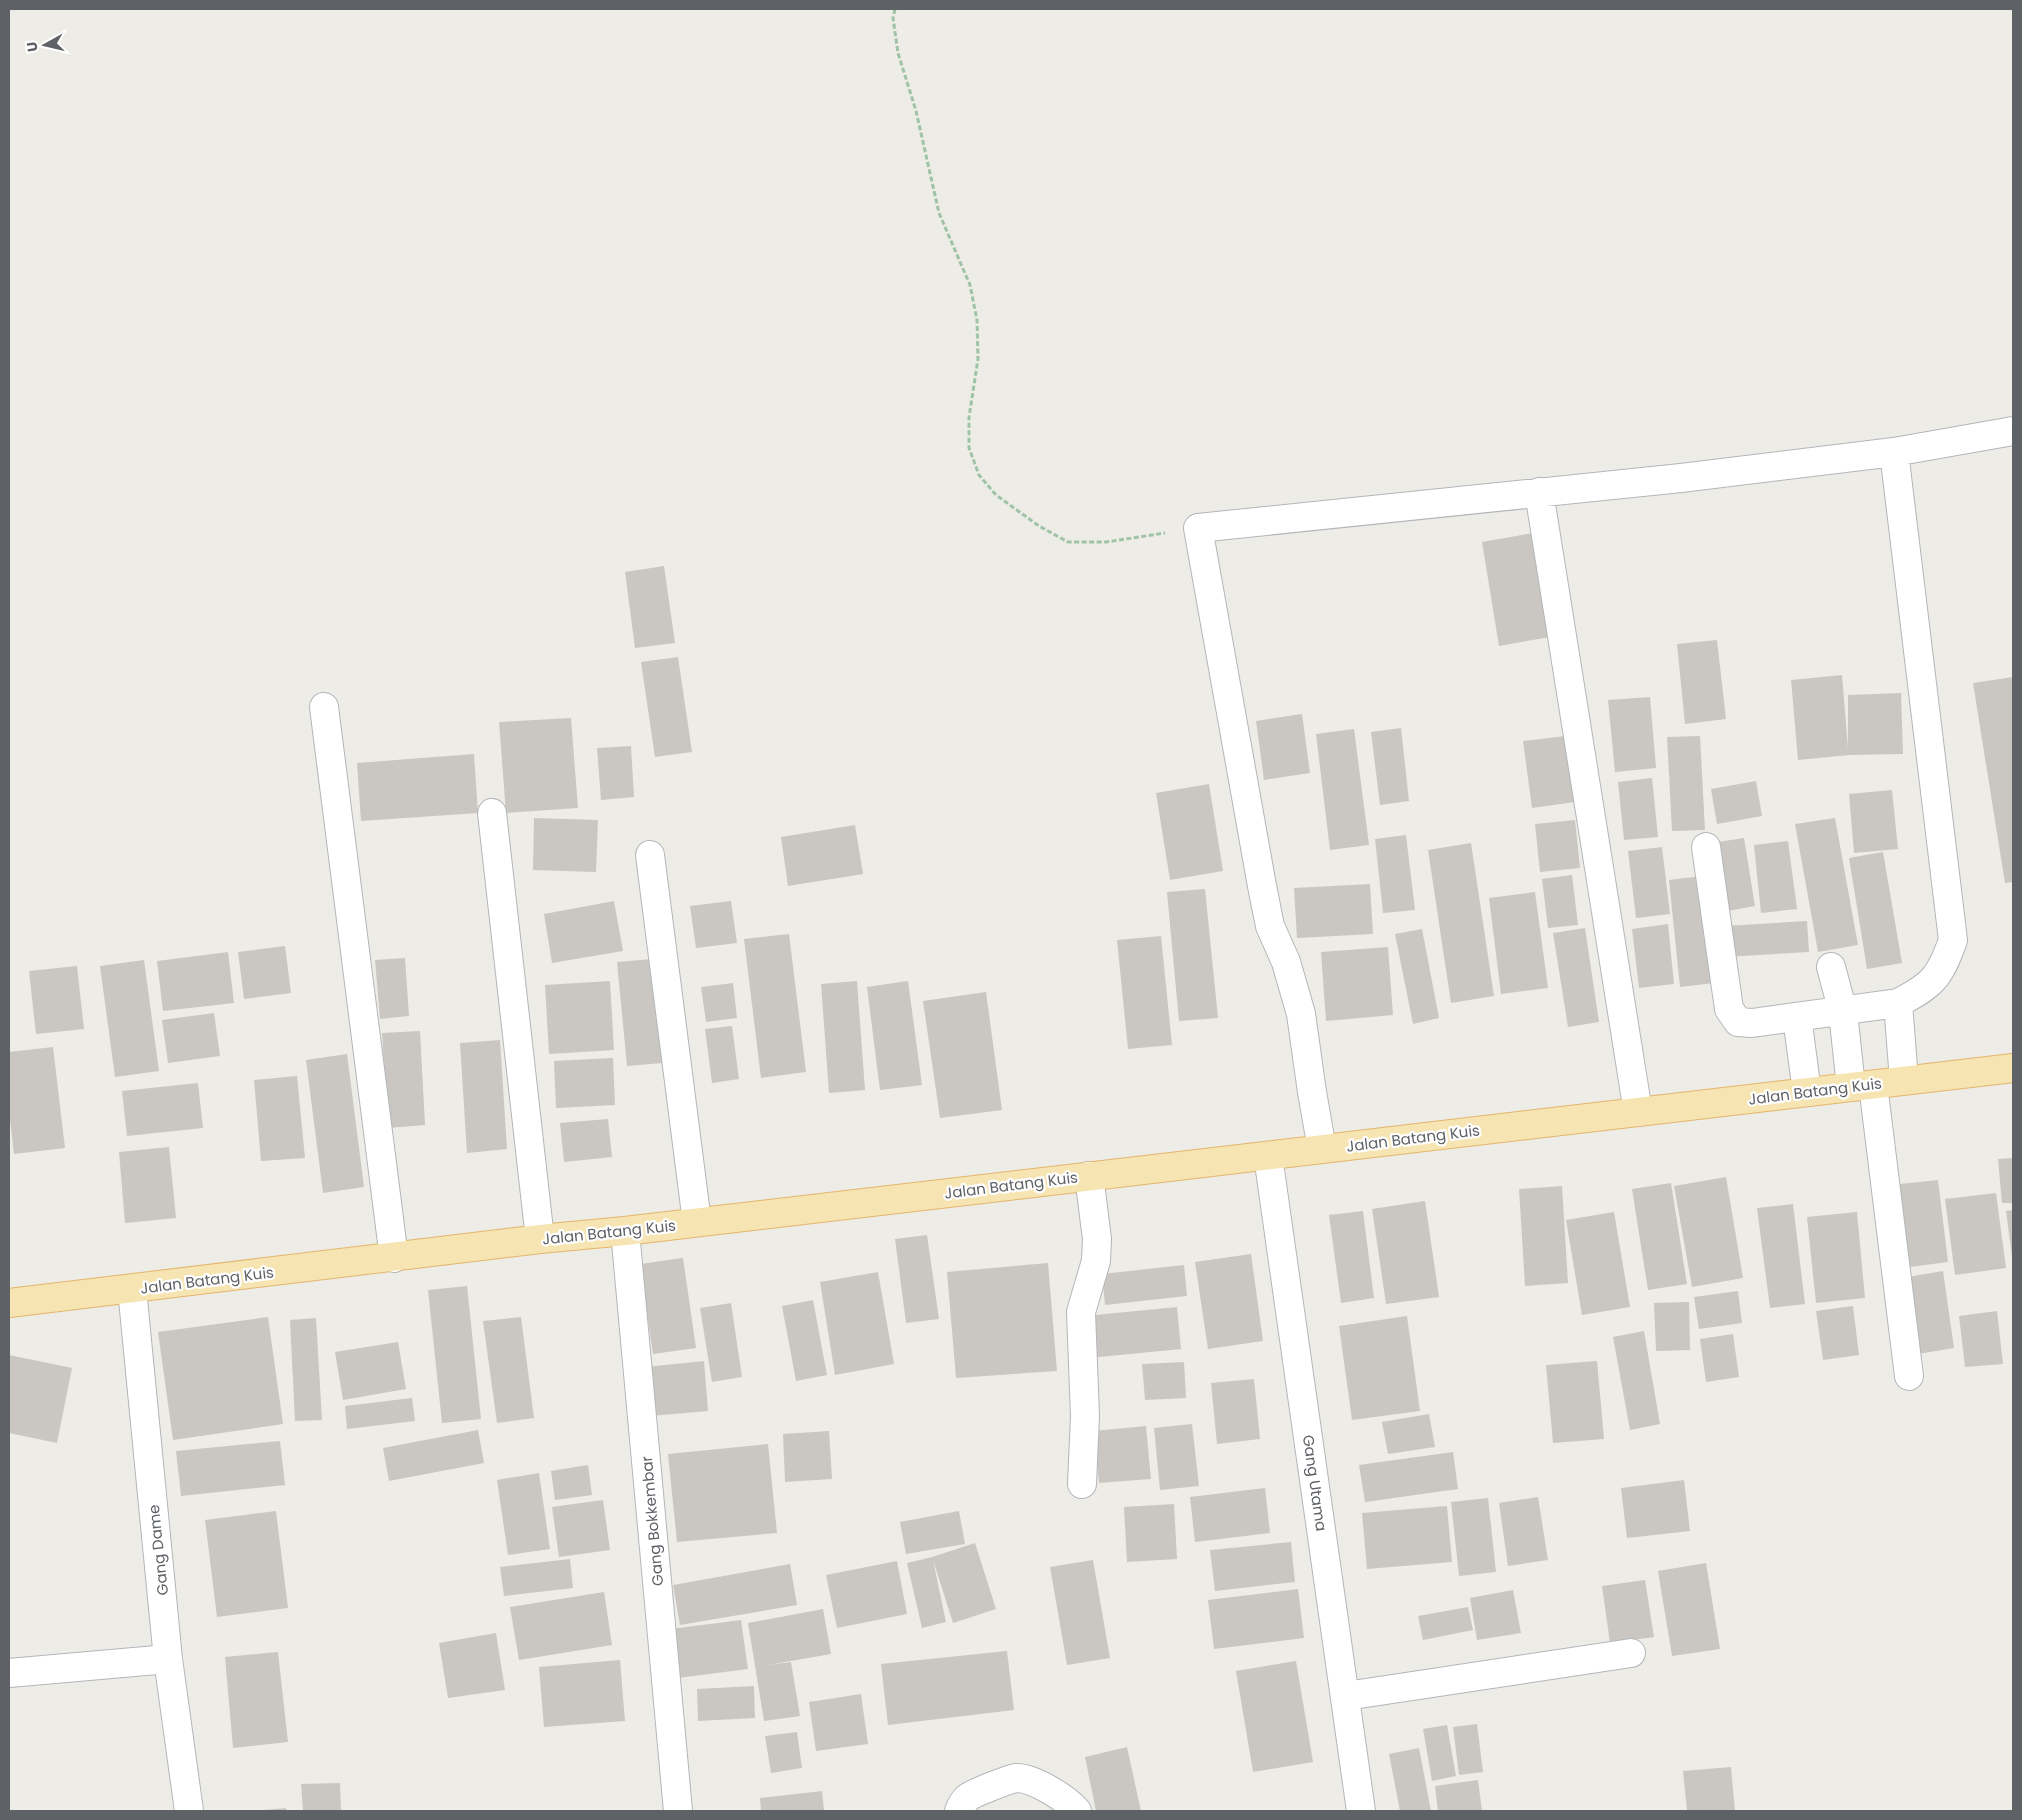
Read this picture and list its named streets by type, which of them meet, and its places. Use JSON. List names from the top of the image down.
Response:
{
  "streets": {
    "main road": ["Jalan Batang Kuis"],
    "street": ["Gang Utama", "Gang Bokkembar", "Gang Dame"]
  },
  "crossings": [
    ["Jalan Batang Kuis", "Gang Utama"],
    ["Jalan Batang Kuis", "Gang Bokkembar"],
    ["Jalan Batang Kuis", "Gang Dame"]
  ],
  "north": "left"
}
